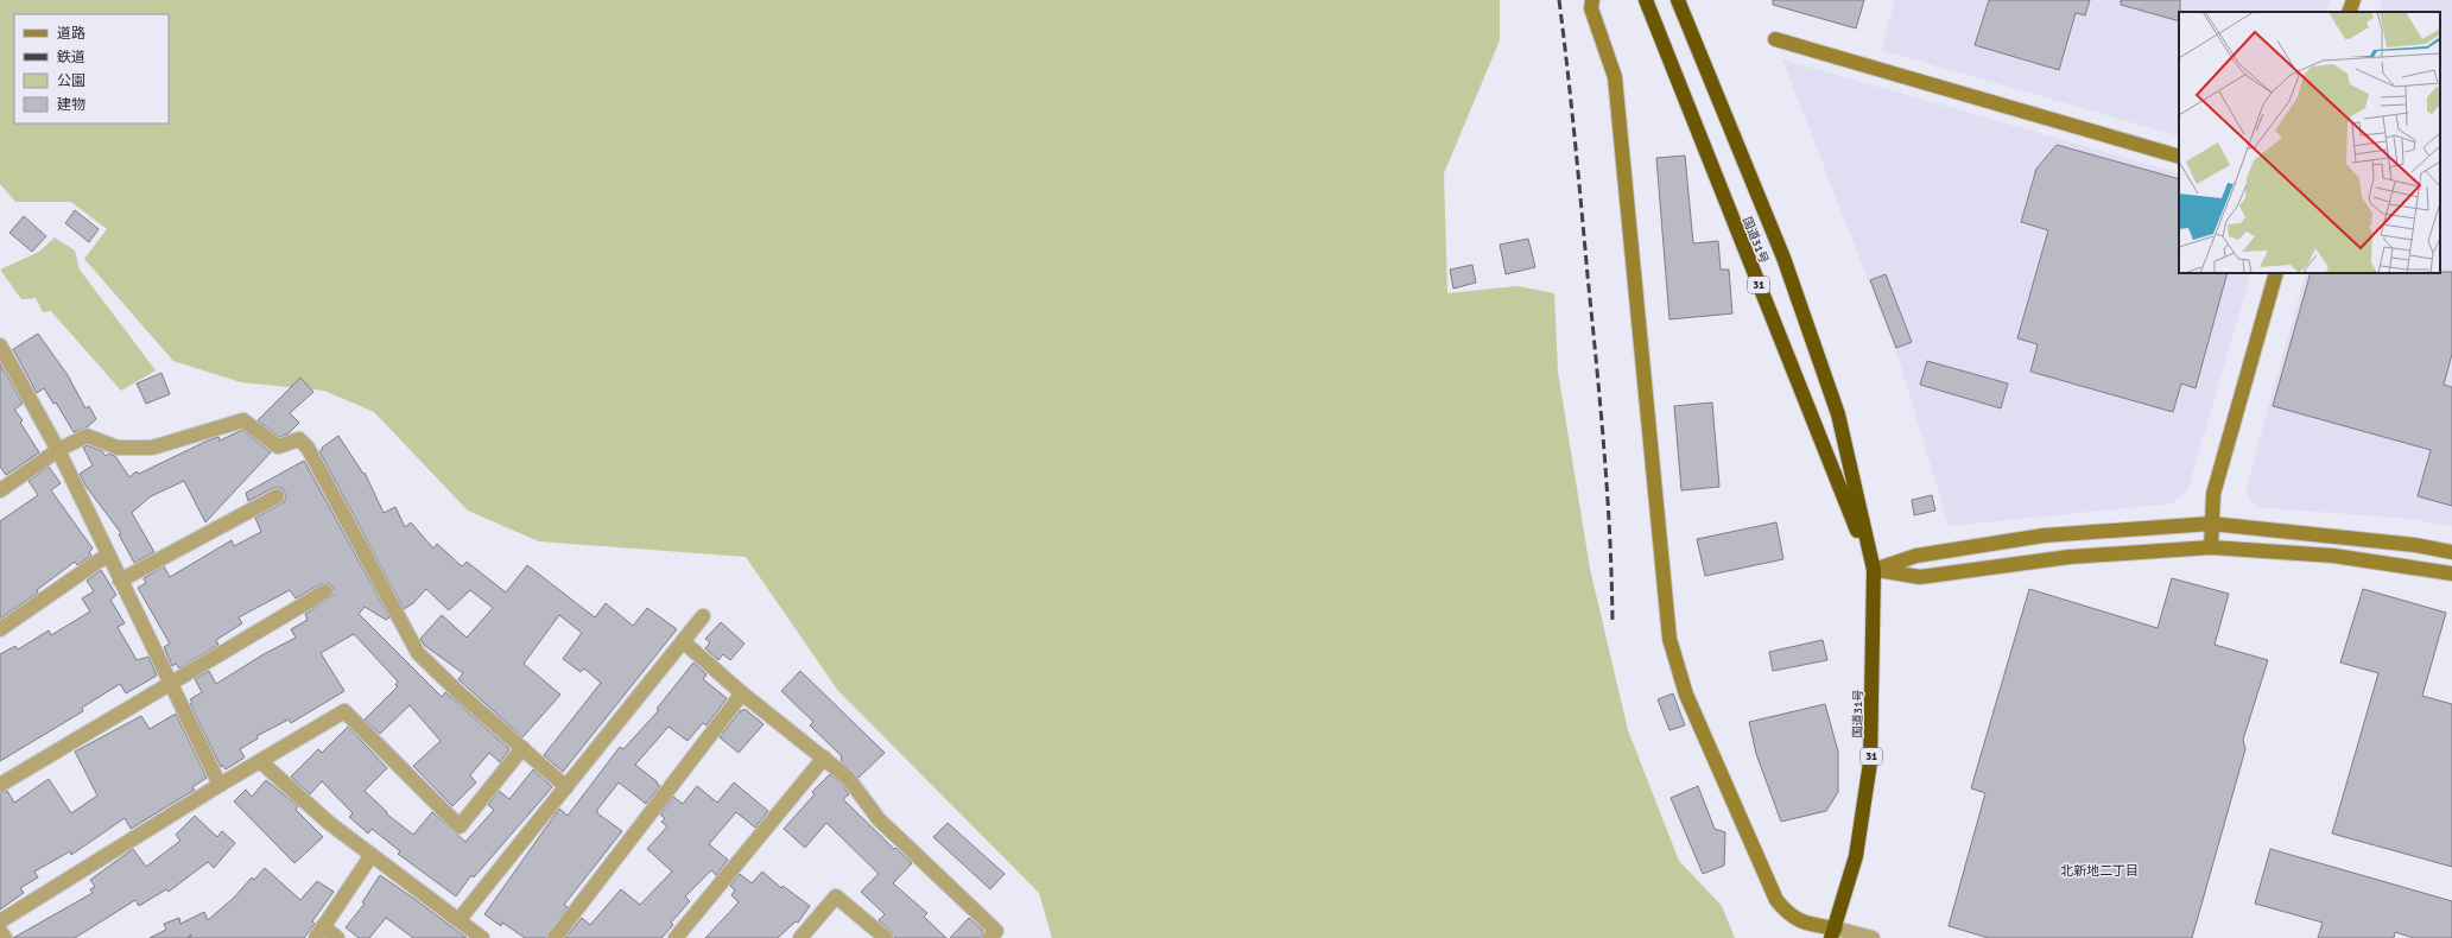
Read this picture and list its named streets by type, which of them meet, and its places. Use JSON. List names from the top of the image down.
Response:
{
  "streets": {
    "highway": ["国道31号", "31"]
  },
  "districts": ["北新地二丁目"],
  "legend": [
    "道路",
    "鉄道",
    "公園",
    "建物"
  ]
}
